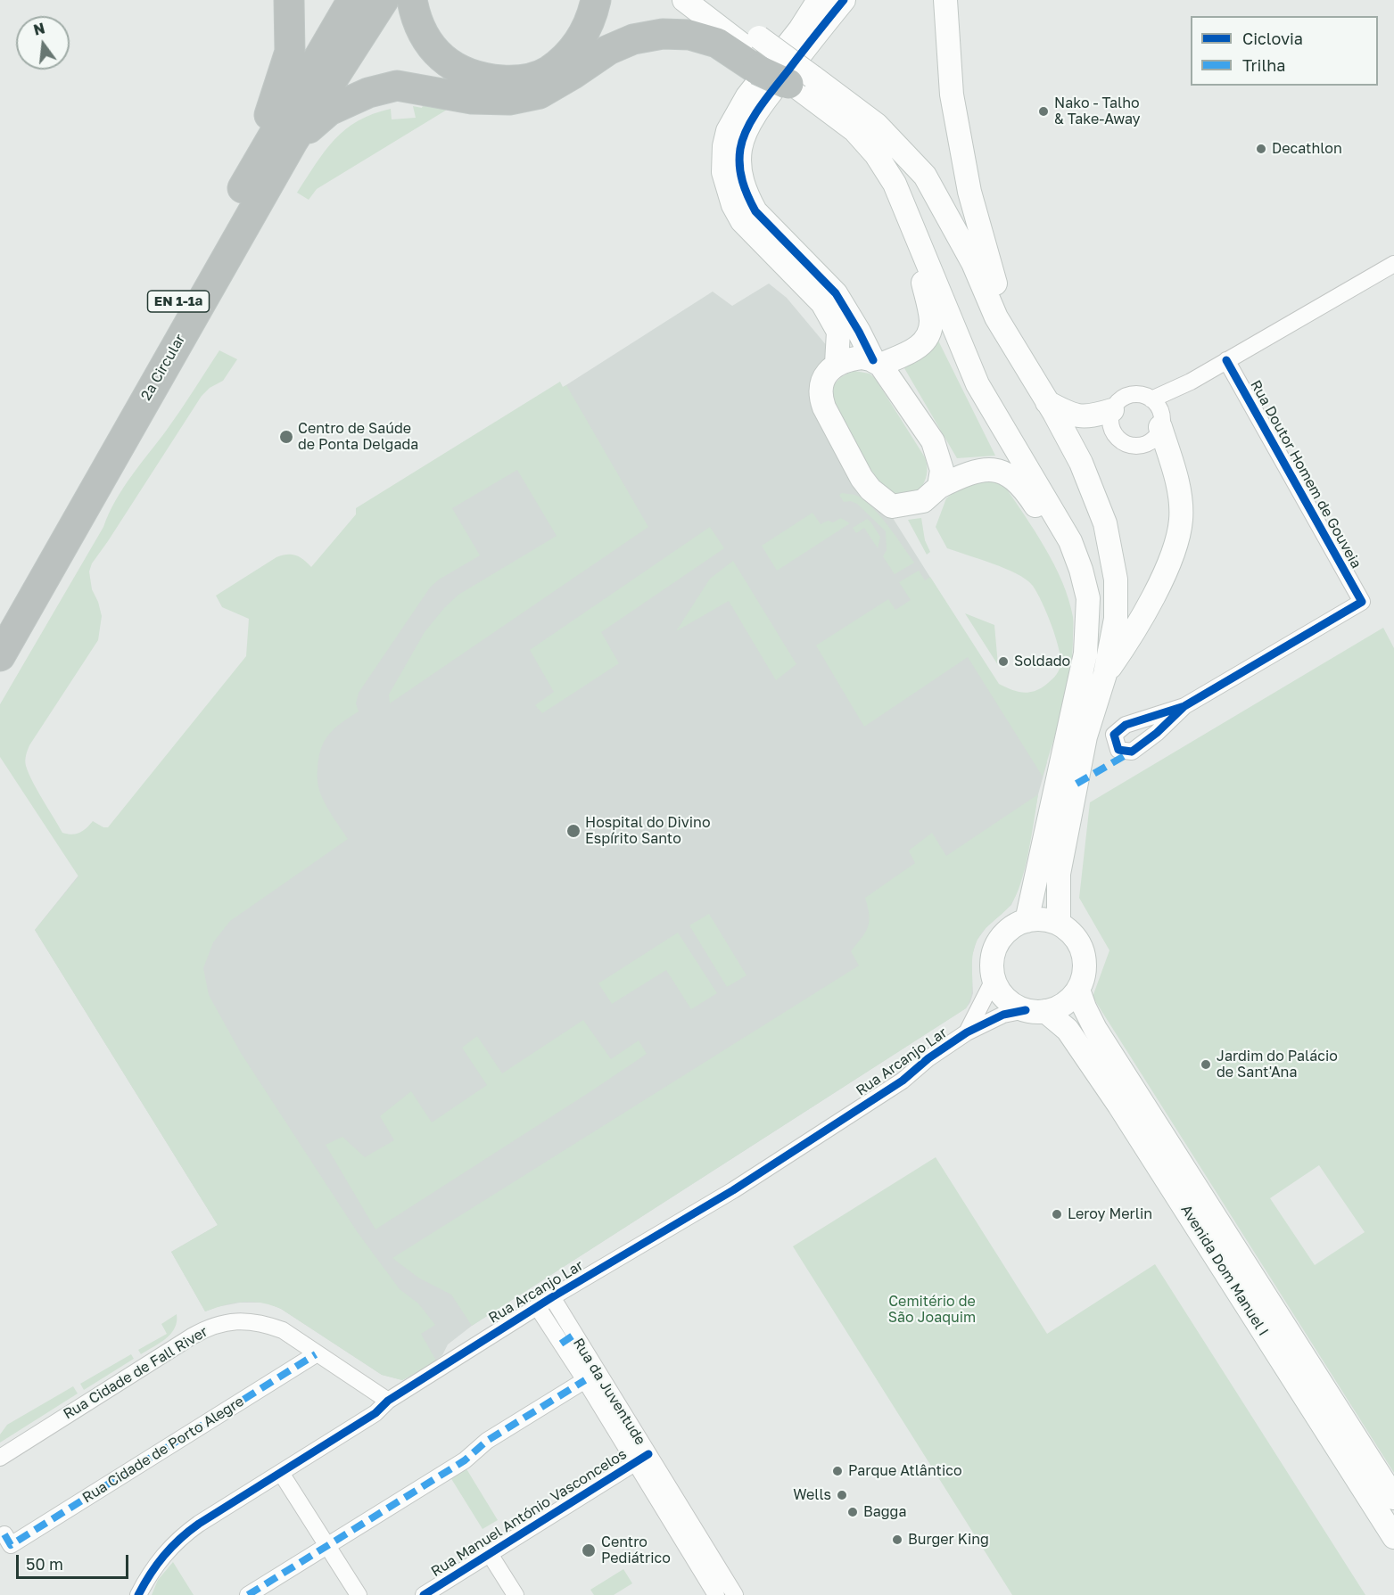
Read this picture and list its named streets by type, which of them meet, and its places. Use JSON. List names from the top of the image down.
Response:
{
  "streets": {
    "highway": ["EN 1-1ª", "2ª Circular"],
    "main road": ["Avenida Dom Manuel I"],
    "street": [
      "Rua Doutor Homem de Gouveia",
      "Rua Arcanjo Lar",
      "Rua Cidade de Fall River",
      "Rua da Juventude",
      "Rua Cidade de Porto Alegre",
      "Rua Manuel António Vasconcelos"
    ]
  },
  "crossings": [
    ["Rua Arcanjo Lar", "Avenida Dom Manuel I"],
    ["Rua Arcanjo Lar", "Rua Cidade de Fall River"],
    ["Rua Arcanjo Lar", "Rua da Juventude"],
    ["Rua Cidade de Fall River", "Rua Cidade de Porto Alegre"],
    ["Rua da Juventude", "Rua Manuel António Vasconcelos"]
  ],
  "parks": ["Cemitério de São Joaquim"],
  "places": [
    "Nako - Talho & Take-Away",
    "Decathlon",
    "Centro de Saúde de Ponta Delgada",
    "Soldado",
    "Hospital do Divino Espírito Santo",
    "Jardim do Palácio de Sant'Ana",
    "Leroy Merlin",
    "Parque Atlântico",
    "Wells",
    "Bagga",
    "Burger King",
    "Centro Pediátrico"
  ],
  "legend": ["Ciclovia", "Trilha"],
  "scale_bar": "50 m",
  "north": "top"
}
